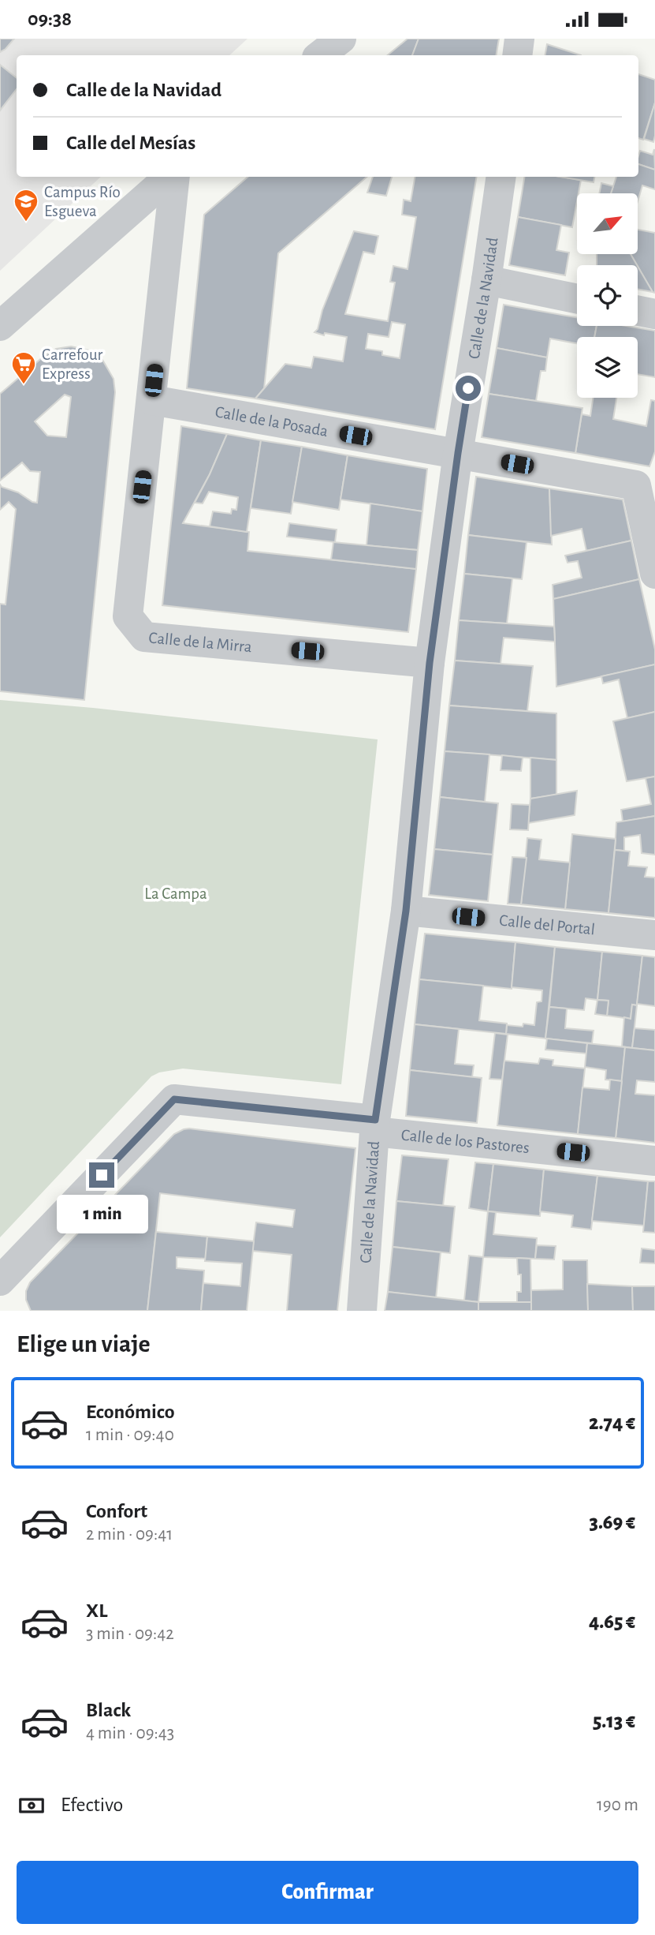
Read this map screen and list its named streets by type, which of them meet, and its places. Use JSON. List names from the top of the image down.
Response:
{
  "streets": {
    "street": [
      "Calle de la Navidad",
      "Calle de la Posada",
      "Calle de la Mirra",
      "Calle del Portal",
      "Calle de los Pastores"
    ]
  },
  "crossings": [
    ["Calle de la Navidad", "Calle de la Posada"],
    ["Calle de la Navidad", "Calle de la Mirra"],
    ["Calle de la Navidad", "Calle del Portal"],
    ["Calle de la Navidad", "Calle de los Pastores"],
    ["Calle de la Posada", "Calle de la Mirra"]
  ],
  "parks": ["La Campa"],
  "places": {
    "school or university": ["Campus Río Esgueva"],
    "supermarket": ["Carrefour Express"]
  },
  "north": "top right",
  "page": {
    "status": "09:38",
    "banner": ["Calle de la Navidad", "Calle del Mesías"],
    "bubble": "1 min",
    "heading": "Elige un viaje",
    "list": [
      {
        "name": "Económico",
        "note": "1 min · 09:40",
        "value": "2.74 €"
      },
      {
        "name": "Confort",
        "note": "2 min · 09:41",
        "value": "3.69 €"
      },
      {
        "name": "XL",
        "note": "3 min · 09:42",
        "value": "4.65 €"
      },
      {
        "name": "Black",
        "note": "4 min · 09:43",
        "value": "5.13 €"
      }
    ],
    "pay": ["Efectivo", "190 m"],
    "buttons": "Confirmar"
  }
}
